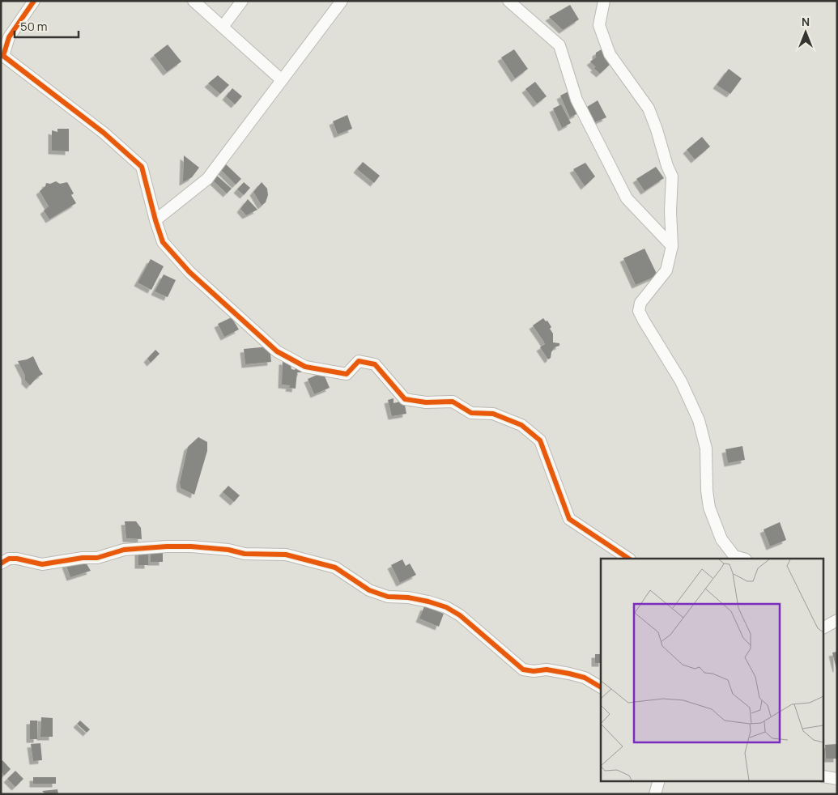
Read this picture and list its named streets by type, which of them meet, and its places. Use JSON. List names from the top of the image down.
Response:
{
  "scale_bar": "50 m",
  "north": "top"
}
